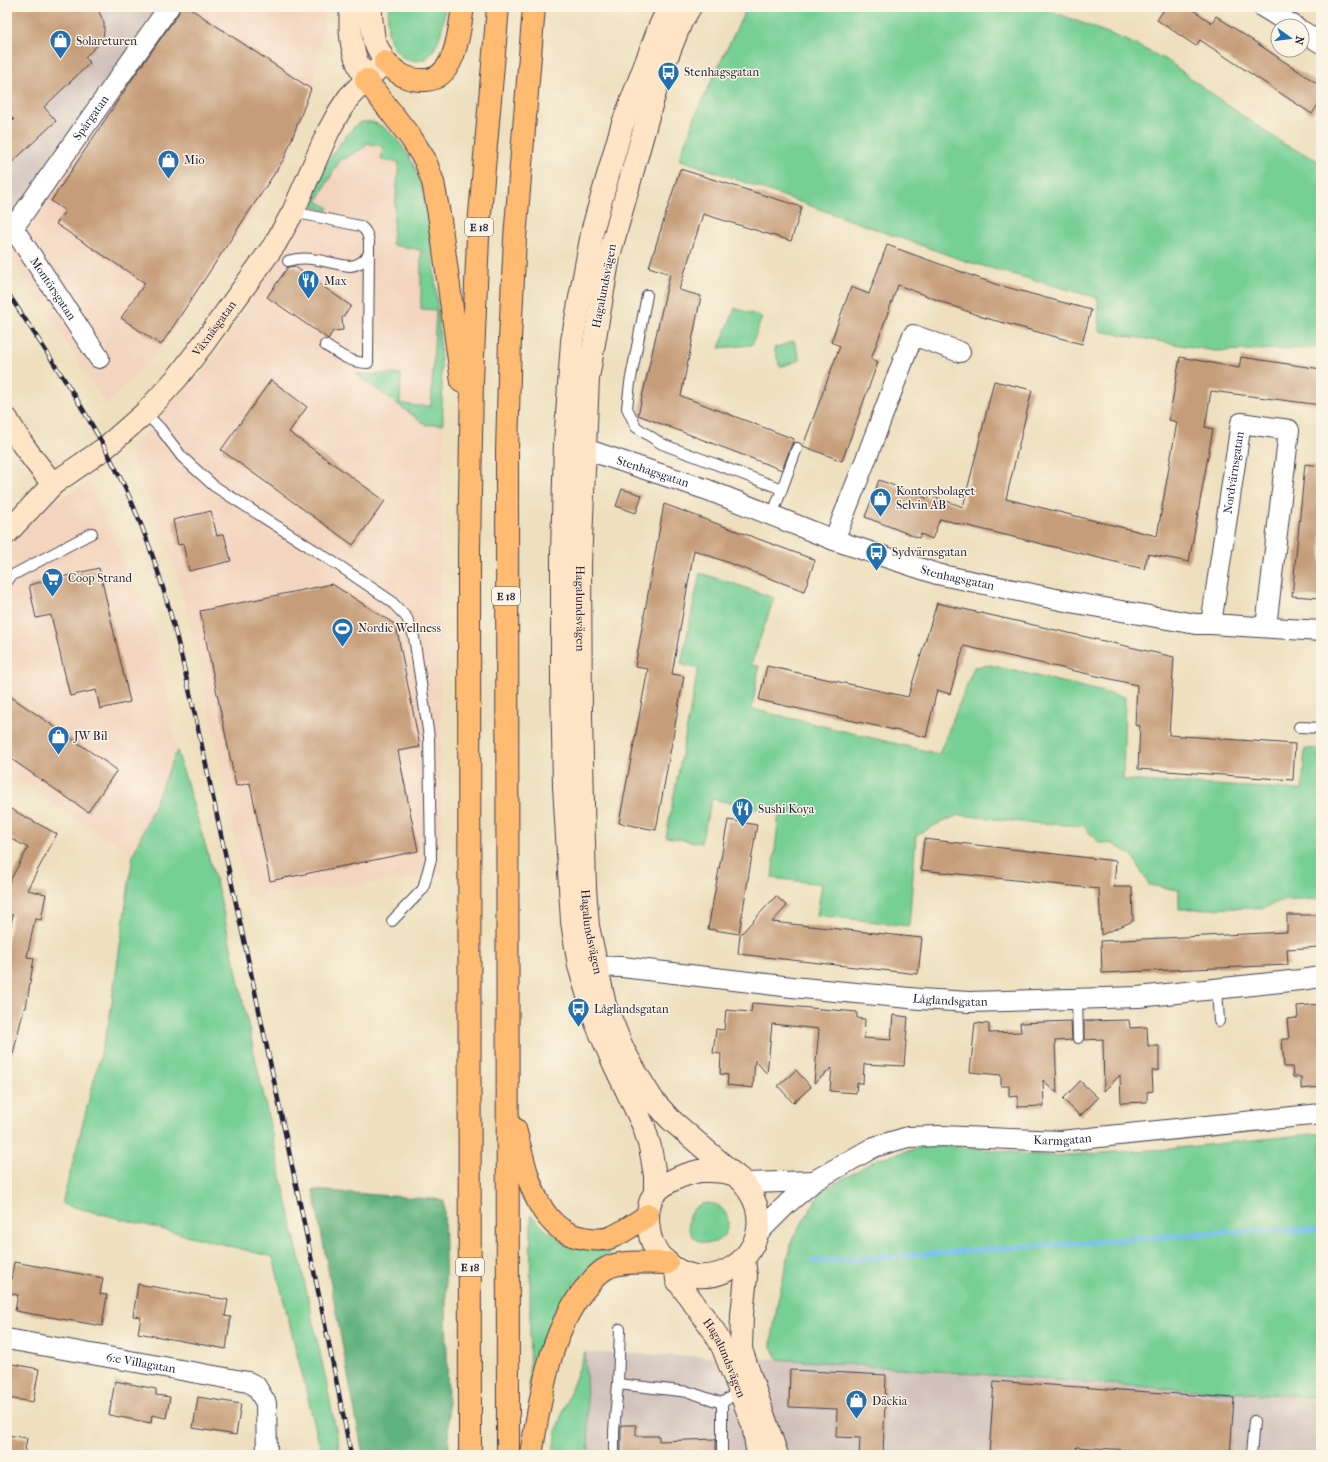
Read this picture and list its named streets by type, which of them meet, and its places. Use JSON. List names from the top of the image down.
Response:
{
  "streets": {
    "highway": ["E 18"],
    "street": [
      "Spårgatan",
      "Hagalundsvägen",
      "Montörsgatan",
      "Våxnäsgatan",
      "Stenhagsgatan",
      "Nordvärnsgatan",
      "Låglandsgatan",
      "Karmgatan",
      "6:e Villagatan"
    ]
  },
  "crossings": [
    ["Spårgatan", "Montörsgatan"],
    ["Hagalundsvägen", "Stenhagsgatan"],
    ["Hagalundsvägen", "Låglandsgatan"],
    ["Hagalundsvägen", "Karmgatan"],
    ["Stenhagsgatan", "Nordvärnsgatan"]
  ],
  "places": {
    "shop": [
      "Solareturen",
      "Mio",
      "Kontorsbolaget Selvin AB",
      "JW Bil",
      "Däckia"
    ],
    "bus stop": ["Stenhagsgatan", "Sydvärnsgatan", "Låglandsgatan"],
    "restaurant": ["Max", "Sushi Koya"],
    "supermarket": ["Coop Strand"],
    "sports": ["Nordic Wellness"]
  },
  "north": "right"
}
